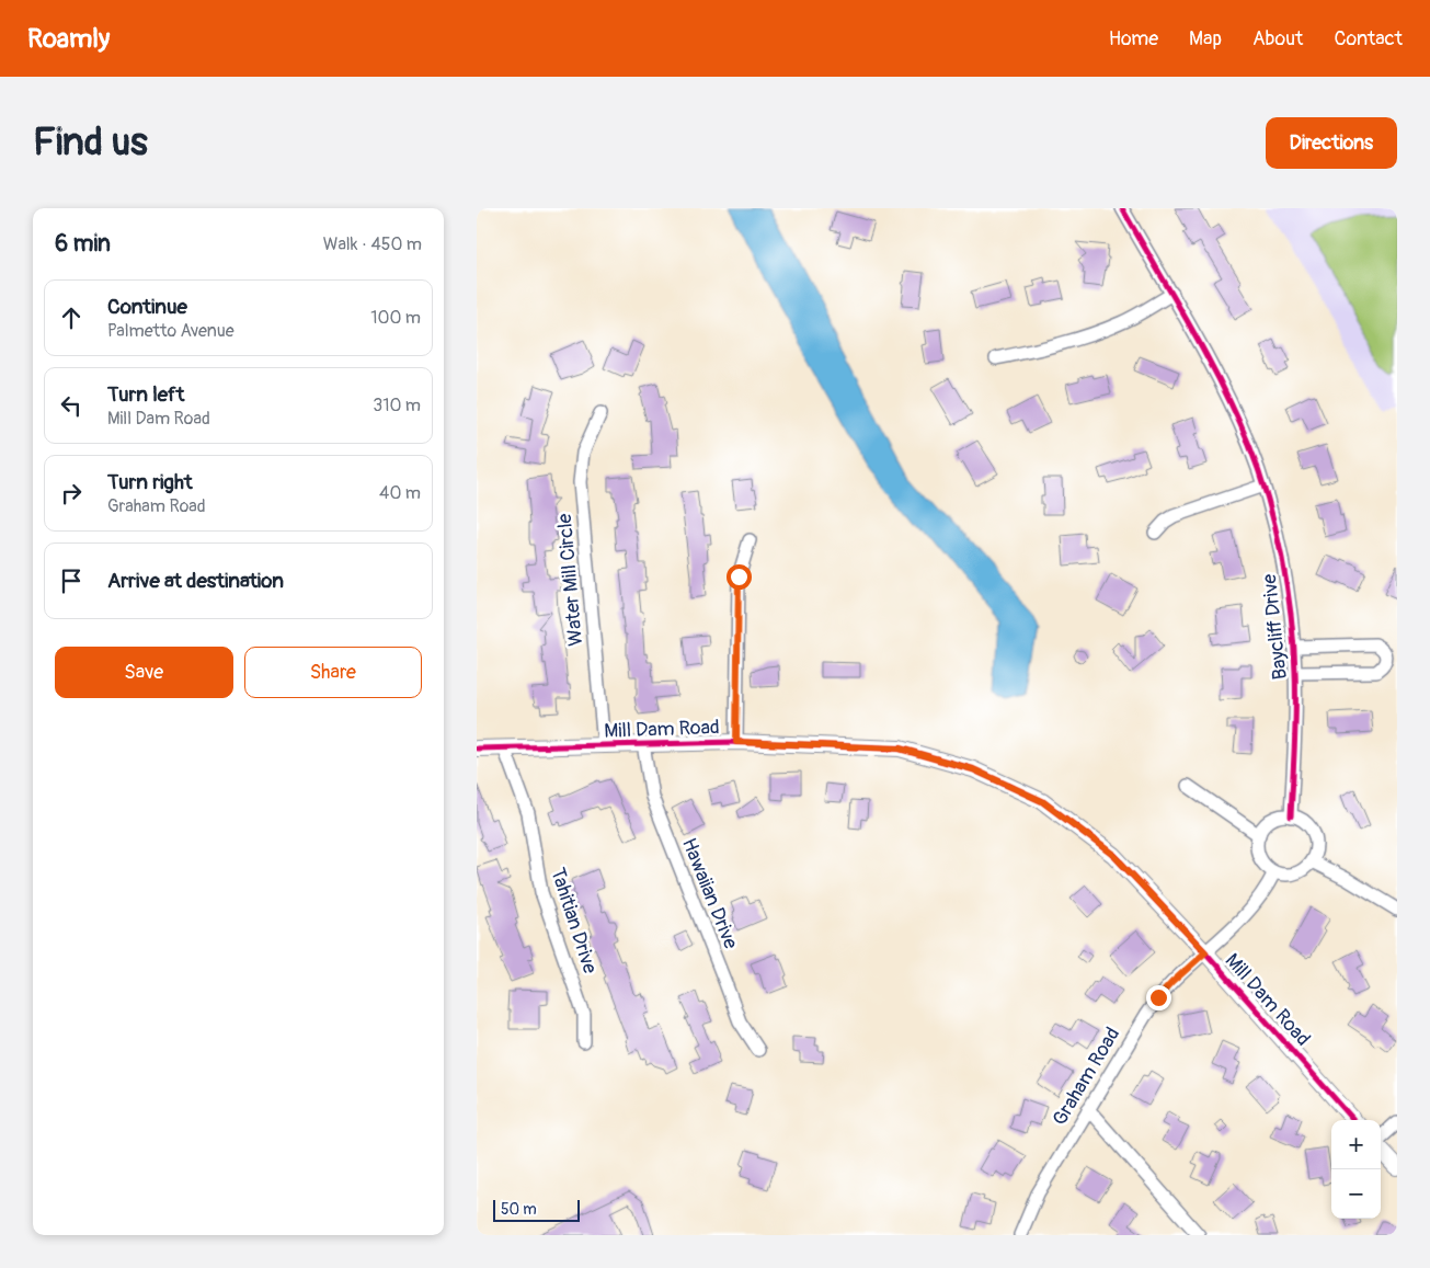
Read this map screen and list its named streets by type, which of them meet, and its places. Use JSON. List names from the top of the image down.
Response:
{
  "streets": {
    "street": [
      "Water Mill Circle",
      "Baycliff Drive",
      "Mill Dam Road",
      "Hawaiian Drive",
      "Tahitian Drive",
      "Graham Road"
    ]
  },
  "crossings": [
    ["Water Mill Circle", "Mill Dam Road"],
    ["Mill Dam Road", "Hawaiian Drive"],
    ["Mill Dam Road", "Tahitian Drive"],
    ["Mill Dam Road", "Graham Road"]
  ],
  "scale_bar": "50 m",
  "page": {
    "header": "Roamly",
    "nav": [
      "Home",
      "Map",
      "About",
      "Contact"
    ],
    "buttons": [
      "Directions",
      ["Save", "Share"]
    ],
    "title": "Find us",
    "heading": ["6 min", "Walk · 450 m"],
    "list": [
      ["Continue", "Palmetto Avenue", "100 m"],
      ["Turn left", "Mill Dam Road", "310 m"],
      ["Turn right", "Graham Road", "40 m"],
      "Arrive at destination"
    ],
    "map_buttons": ["+", "−"],
    "scale": "50 m"
  }
}
